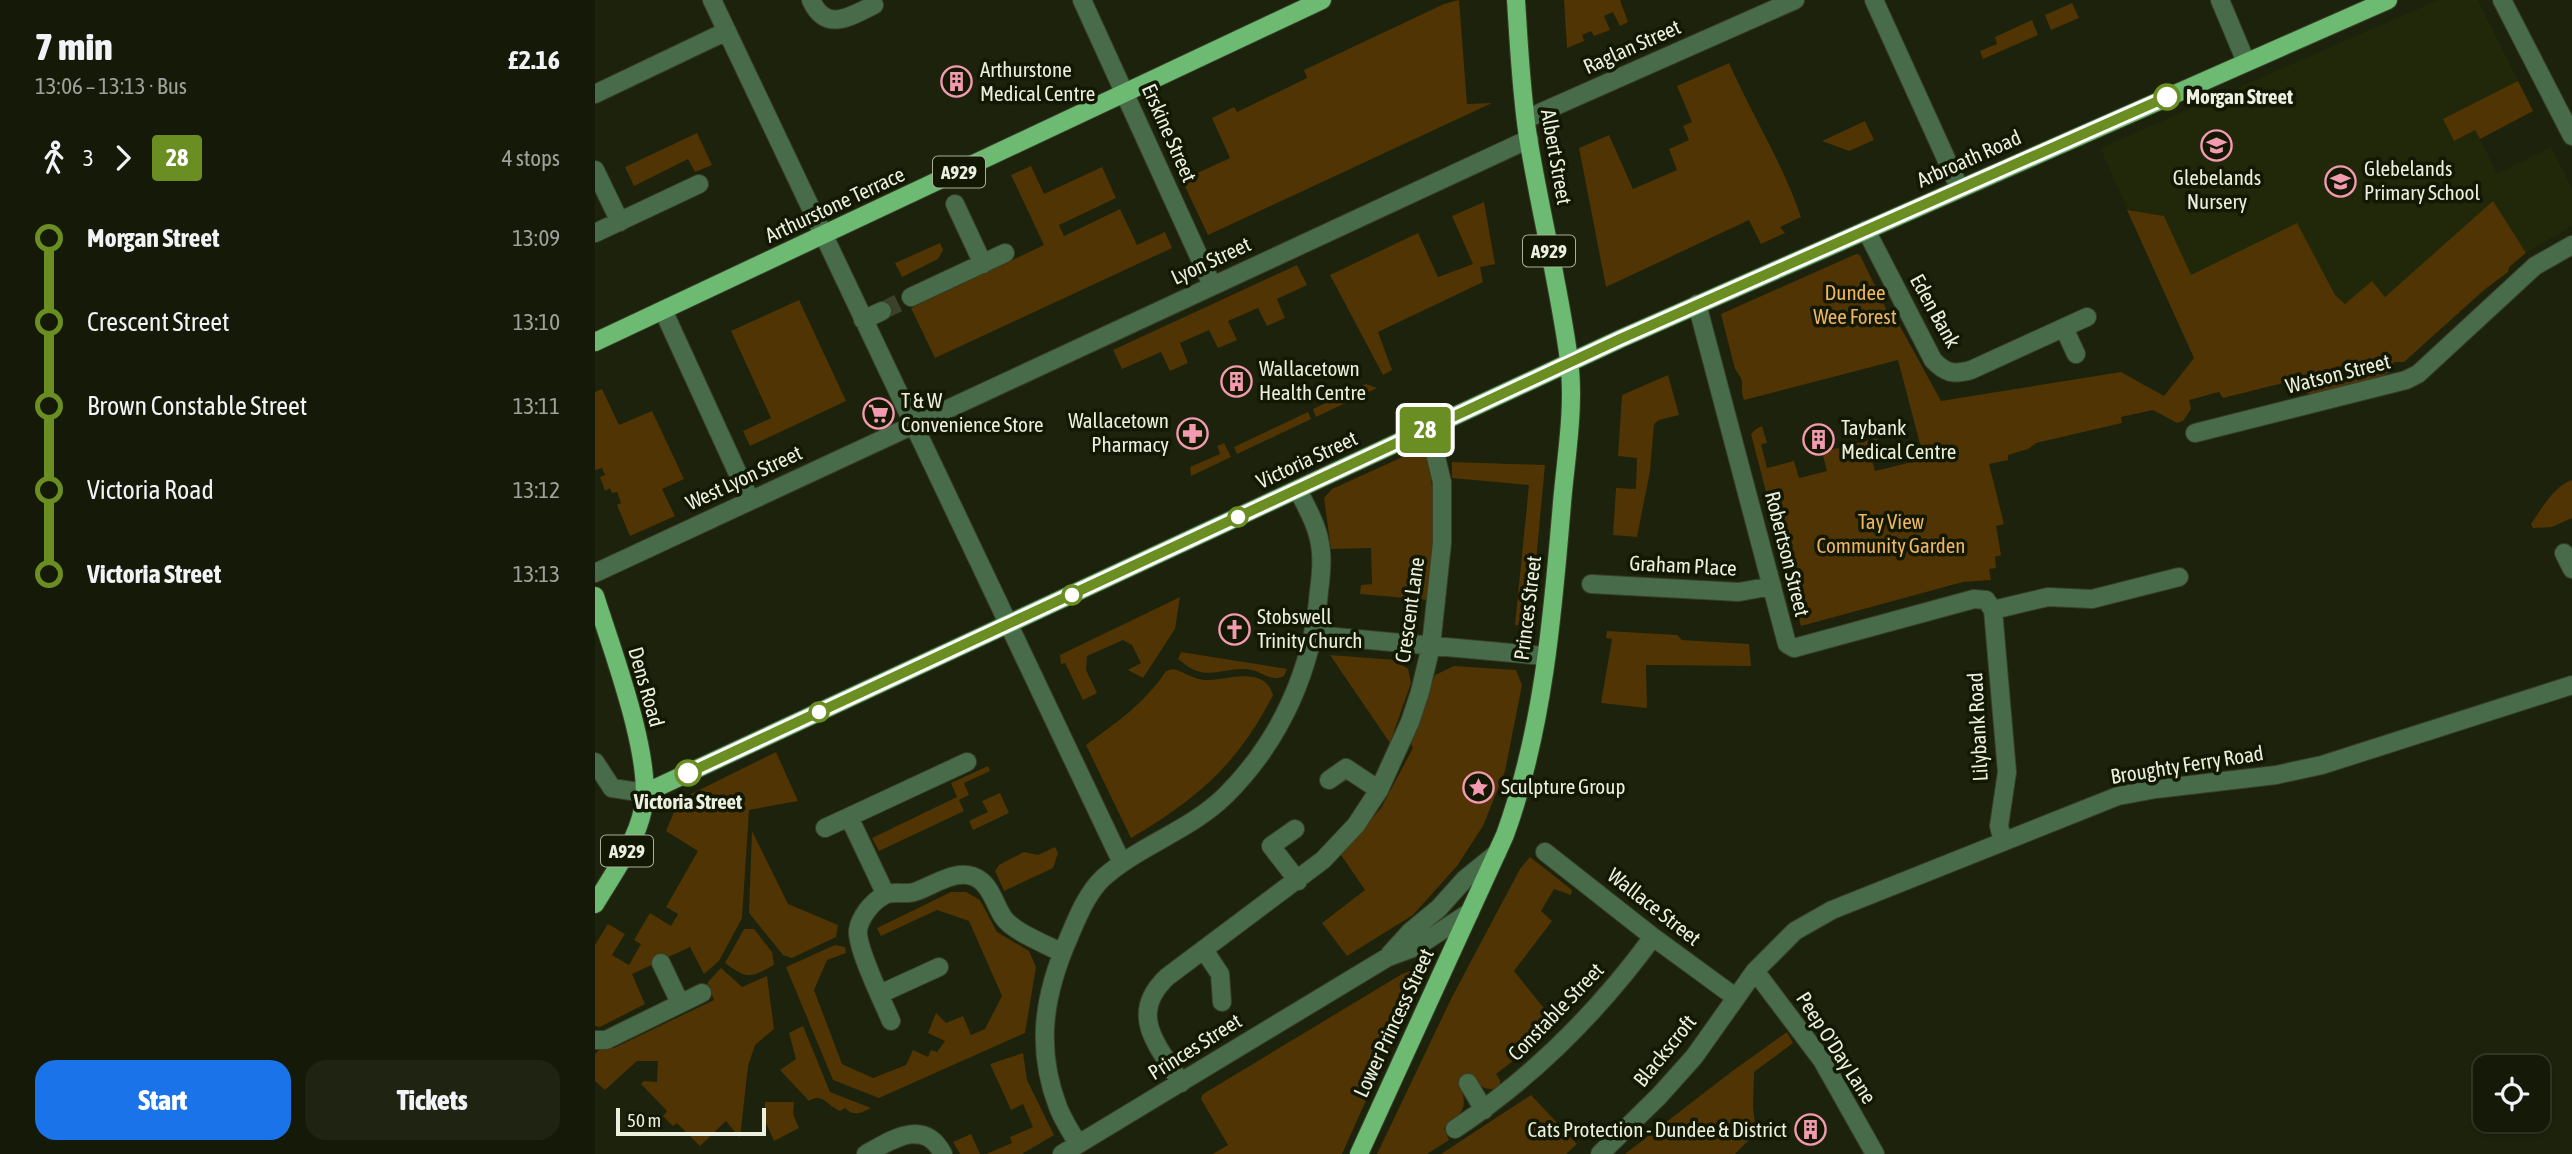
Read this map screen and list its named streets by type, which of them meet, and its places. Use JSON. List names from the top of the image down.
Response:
{
  "streets": {
    "main road": [
      "Albert Street",
      "Arbroath Road",
      "A929",
      "Arthurstone Terrace",
      "Victoria Street",
      "Princes Street",
      "Dens Road",
      "Lower Princess Street"
    ],
    "street": [
      "Raglan Street",
      "Erskine Street",
      "Lyon Street",
      "Eden Bank",
      "Watson Street",
      "West Lyon Street",
      "Robertson Street",
      "Graham Place",
      "Crescent Lane",
      "Lilybank Road",
      "Broughty Ferry Road",
      "Wallace Street",
      "Constable Street",
      "Peep O'Day Lane",
      "Blackscroft"
    ]
  },
  "crossings": [
    ["Raglan Street", "Albert Street"],
    ["Erskine Street", "Arthurstone Terrace"],
    ["Erskine Street", "Lyon Street"],
    ["Albert Street", "Arbroath Road"],
    ["Albert Street", "Lyon Street"],
    ["Albert Street", "Victoria Street"],
    ["Albert Street", "Princes Street"],
    ["Arbroath Road", "Eden Bank"],
    ["Arbroath Road", "Victoria Street"],
    ["Arbroath Road", "Robertson Street"],
    ["Arbroath Road", "Princes Street"],
    ["A929", "Victoria Street"],
    ["A929", "Dens Road"],
    ["Lyon Street", "West Lyon Street"],
    ["Victoria Street", "Princes Street"],
    ["Victoria Street", "Crescent Lane"],
    ["Victoria Street", "Dens Road"],
    ["Robertson Street", "Graham Place"],
    ["Robertson Street", "Lilybank Road"],
    ["Princes Street", "Crescent Lane"],
    ["Princes Street", "Lower Princess Street"],
    ["Lilybank Road", "Broughty Ferry Road"],
    ["Broughty Ferry Road", "Peep O'Day Lane"],
    ["Broughty Ferry Road", "Blackscroft"],
    ["Wallace Street", "Constable Street"],
    ["Wallace Street", "Blackscroft"],
    ["Peep O'Day Lane", "Blackscroft"]
  ],
  "parks": ["Dundee Wee Forest", "Tay View Community Garden"],
  "places": {
    "building": [
      "Arthurstone Medical Centre",
      "Wallacetown Health Centre",
      "Taybank Medical Centre",
      "Cats Protection - Dundee & District"
    ],
    "other": ["Morgan Street", "Victoria Street"],
    "school or university": ["Glebelands Nursery", "Glebelands Primary School"],
    "supermarket": ["T & W Convenience Store"],
    "pharmacy": ["Wallacetown Pharmacy"],
    "church": ["Stobswell Trinity Church"],
    "place": ["Sculpture Group"]
  },
  "lines": ["bus line 28"],
  "scale_bar": "50 m",
  "page": {
    "heading": ["7 min", "13:06 – 13:13 · Bus", "£2.16"],
    "on_map": "28",
    "legs": ["3", "28", "4 stops"],
    "list": [
      {
        "name": "Morgan Street",
        "value": "13:09"
      },
      {
        "name": "Crescent Street",
        "value": "13:10"
      },
      {
        "name": "Brown Constable Street",
        "value": "13:11"
      },
      {
        "name": "Victoria Road",
        "value": "13:12"
      },
      {
        "name": "Victoria Street",
        "value": "13:13"
      }
    ],
    "buttons": ["Start", "Tickets"],
    "scale": "50 m"
  }
}
